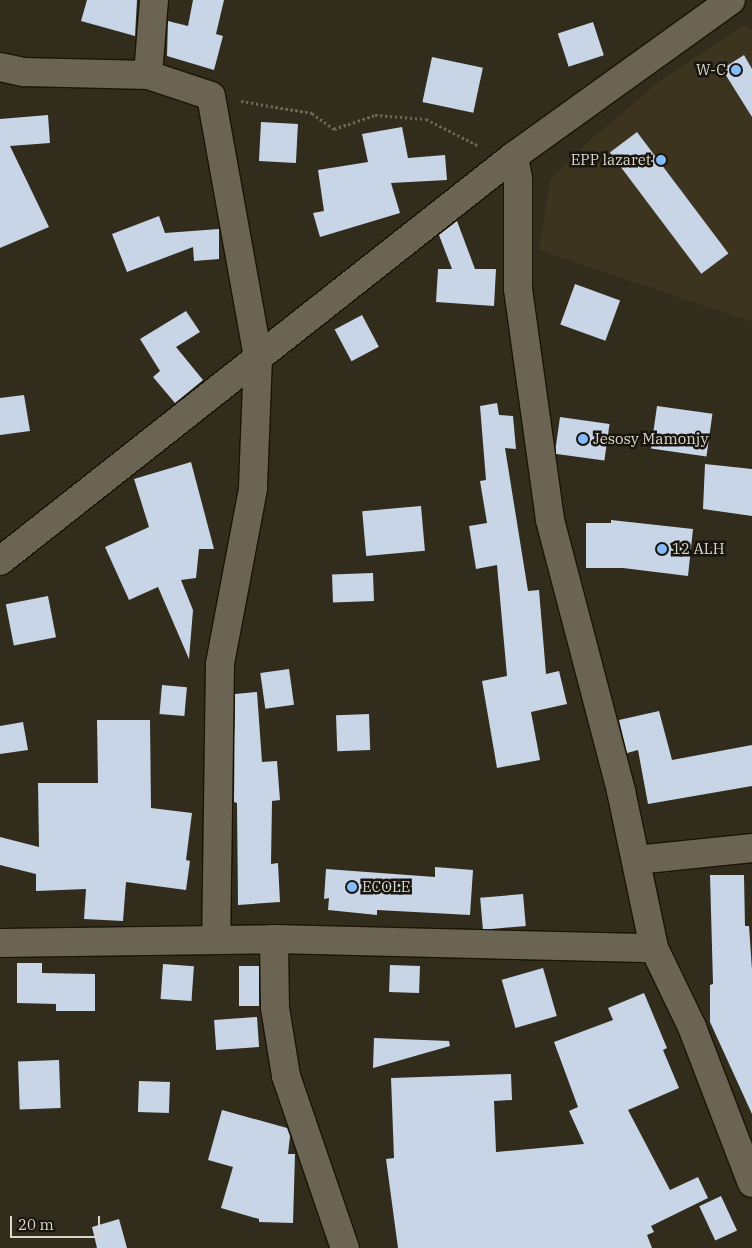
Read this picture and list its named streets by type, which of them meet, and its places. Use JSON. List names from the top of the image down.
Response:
{
  "places": [
    "W-C",
    "EPP lazaret",
    "Jesosy Mamonjy",
    "12 ALH",
    "ECOLE"
  ],
  "scale_bar": "20 m"
}
